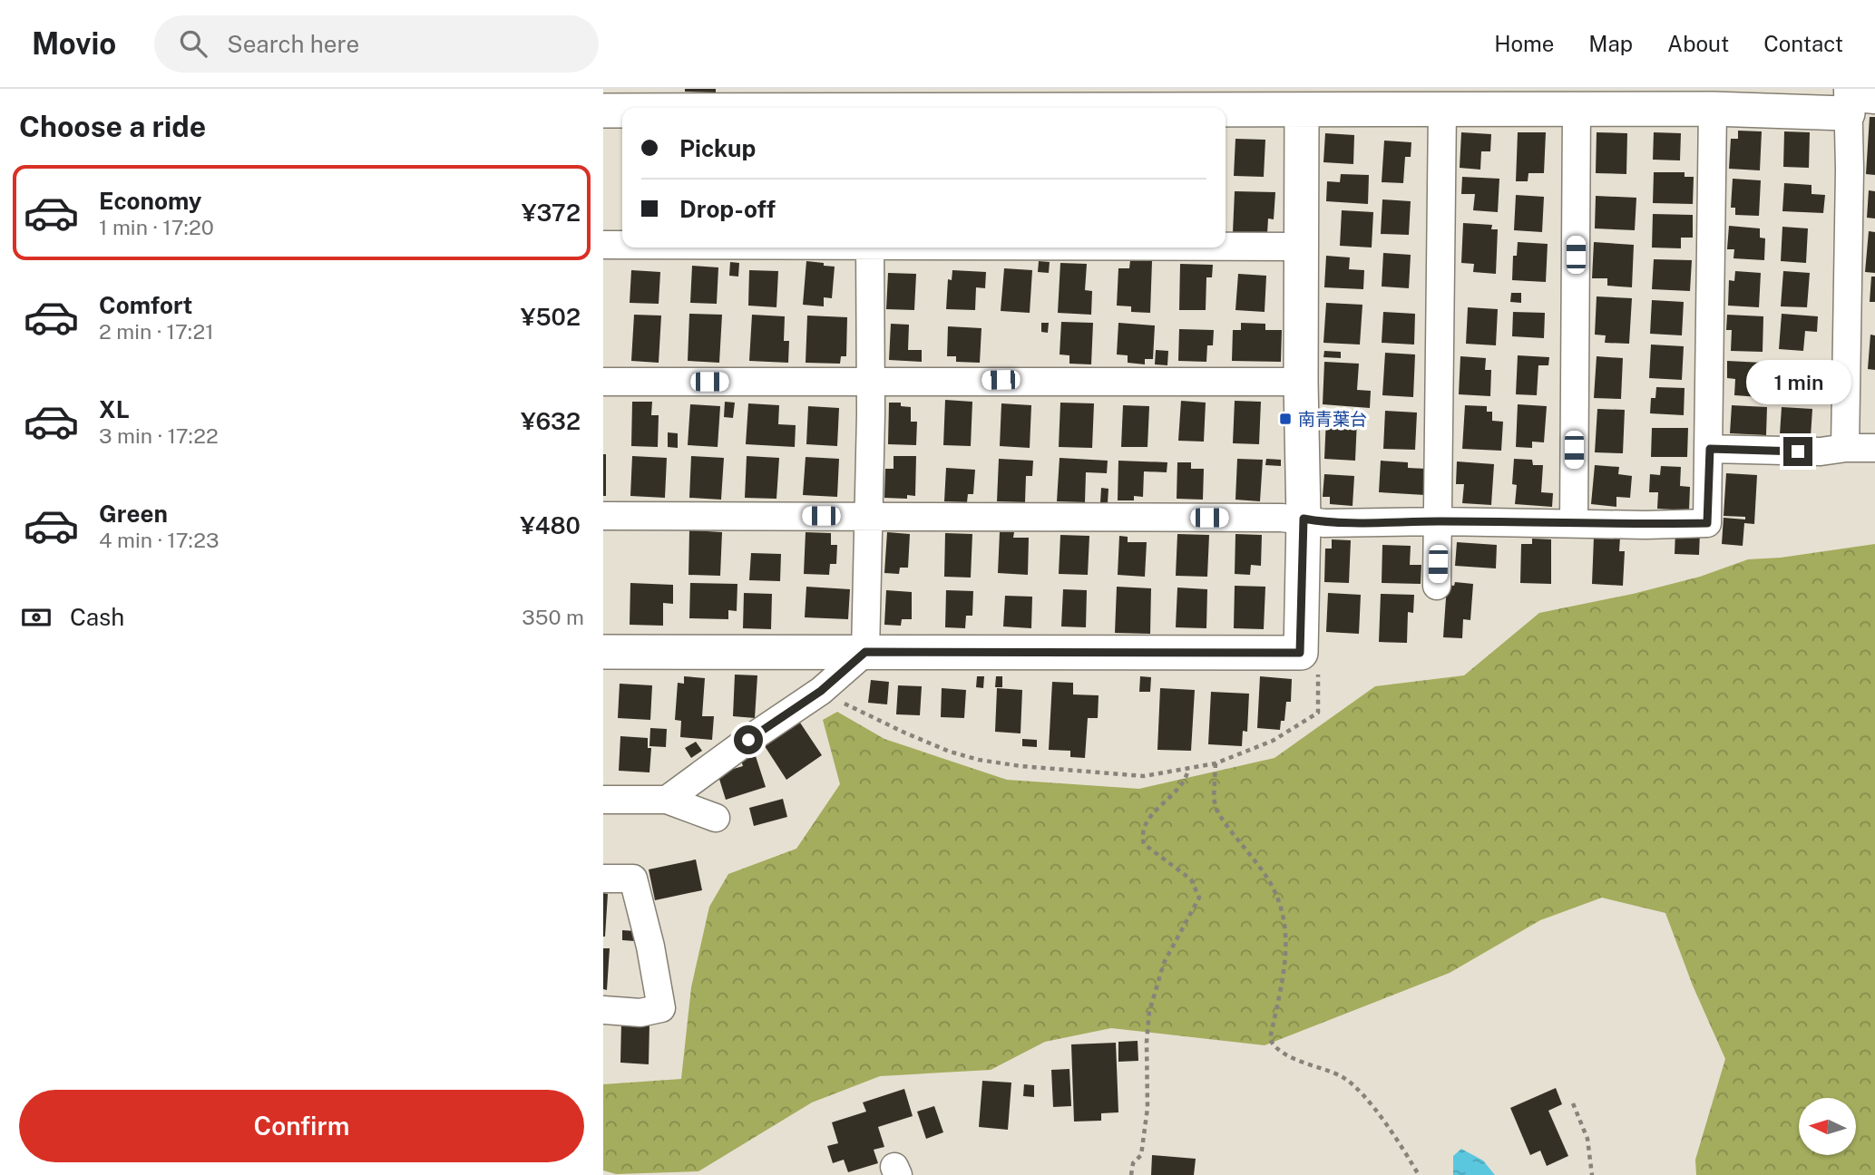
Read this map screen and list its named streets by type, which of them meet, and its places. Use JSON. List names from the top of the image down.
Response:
{
  "places": {
    "transit": ["南青葉台"]
  },
  "north": "left",
  "page": {
    "header": "Movio",
    "search": "Search here",
    "nav": [
      "Home",
      "Map",
      "About",
      "Contact"
    ],
    "heading": "Choose a ride",
    "banner": ["Pickup", "Drop-off"],
    "list": [
      {
        "name": "Economy",
        "note": "1 min · 17:20",
        "value": "¥372"
      },
      {
        "name": "Comfort",
        "note": "2 min · 17:21",
        "value": "¥502"
      },
      {
        "name": "XL",
        "note": "3 min · 17:22",
        "value": "¥632"
      },
      {
        "name": "Green",
        "note": "4 min · 17:23",
        "value": "¥480"
      }
    ],
    "bubble": "1 min",
    "pay": ["Cash", "350 m"],
    "buttons": "Confirm"
  }
}
